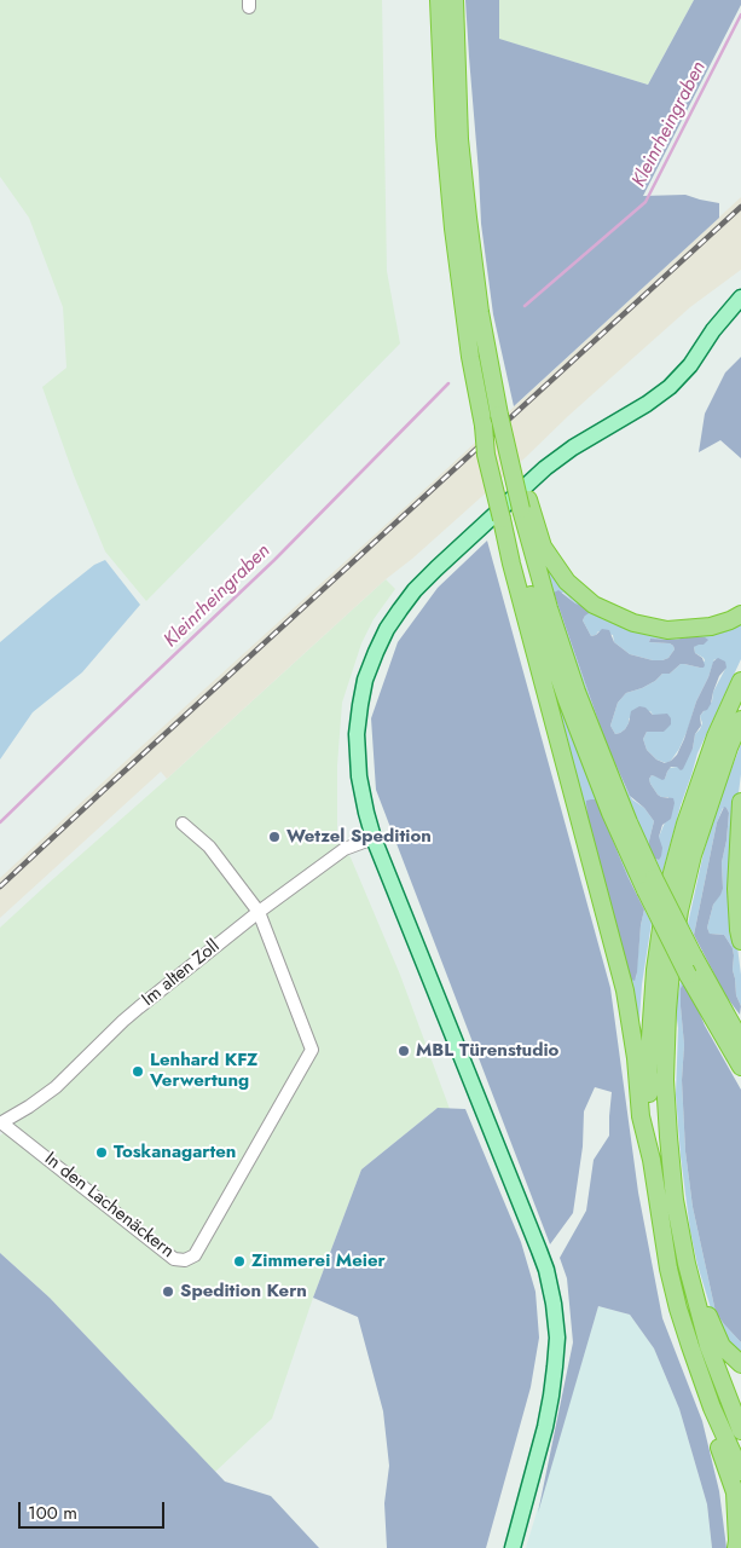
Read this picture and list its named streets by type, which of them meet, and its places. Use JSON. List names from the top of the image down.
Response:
{
  "streets": {
    "street": ["Im alten Zoll", "In den Lachenäckern"]
  },
  "crossings": [
    ["Im alten Zoll", "In den Lachenäckern"]
  ],
  "water": ["Kleinrheingraben"],
  "places": [
    "Wetzel Spedition",
    "MBL Türenstudio",
    "Lenhard KFZ Verwertung",
    "Toskanagarten",
    "Zimmerei Meier",
    "Spedition Kern"
  ],
  "scale_bar": "100 m"
}
